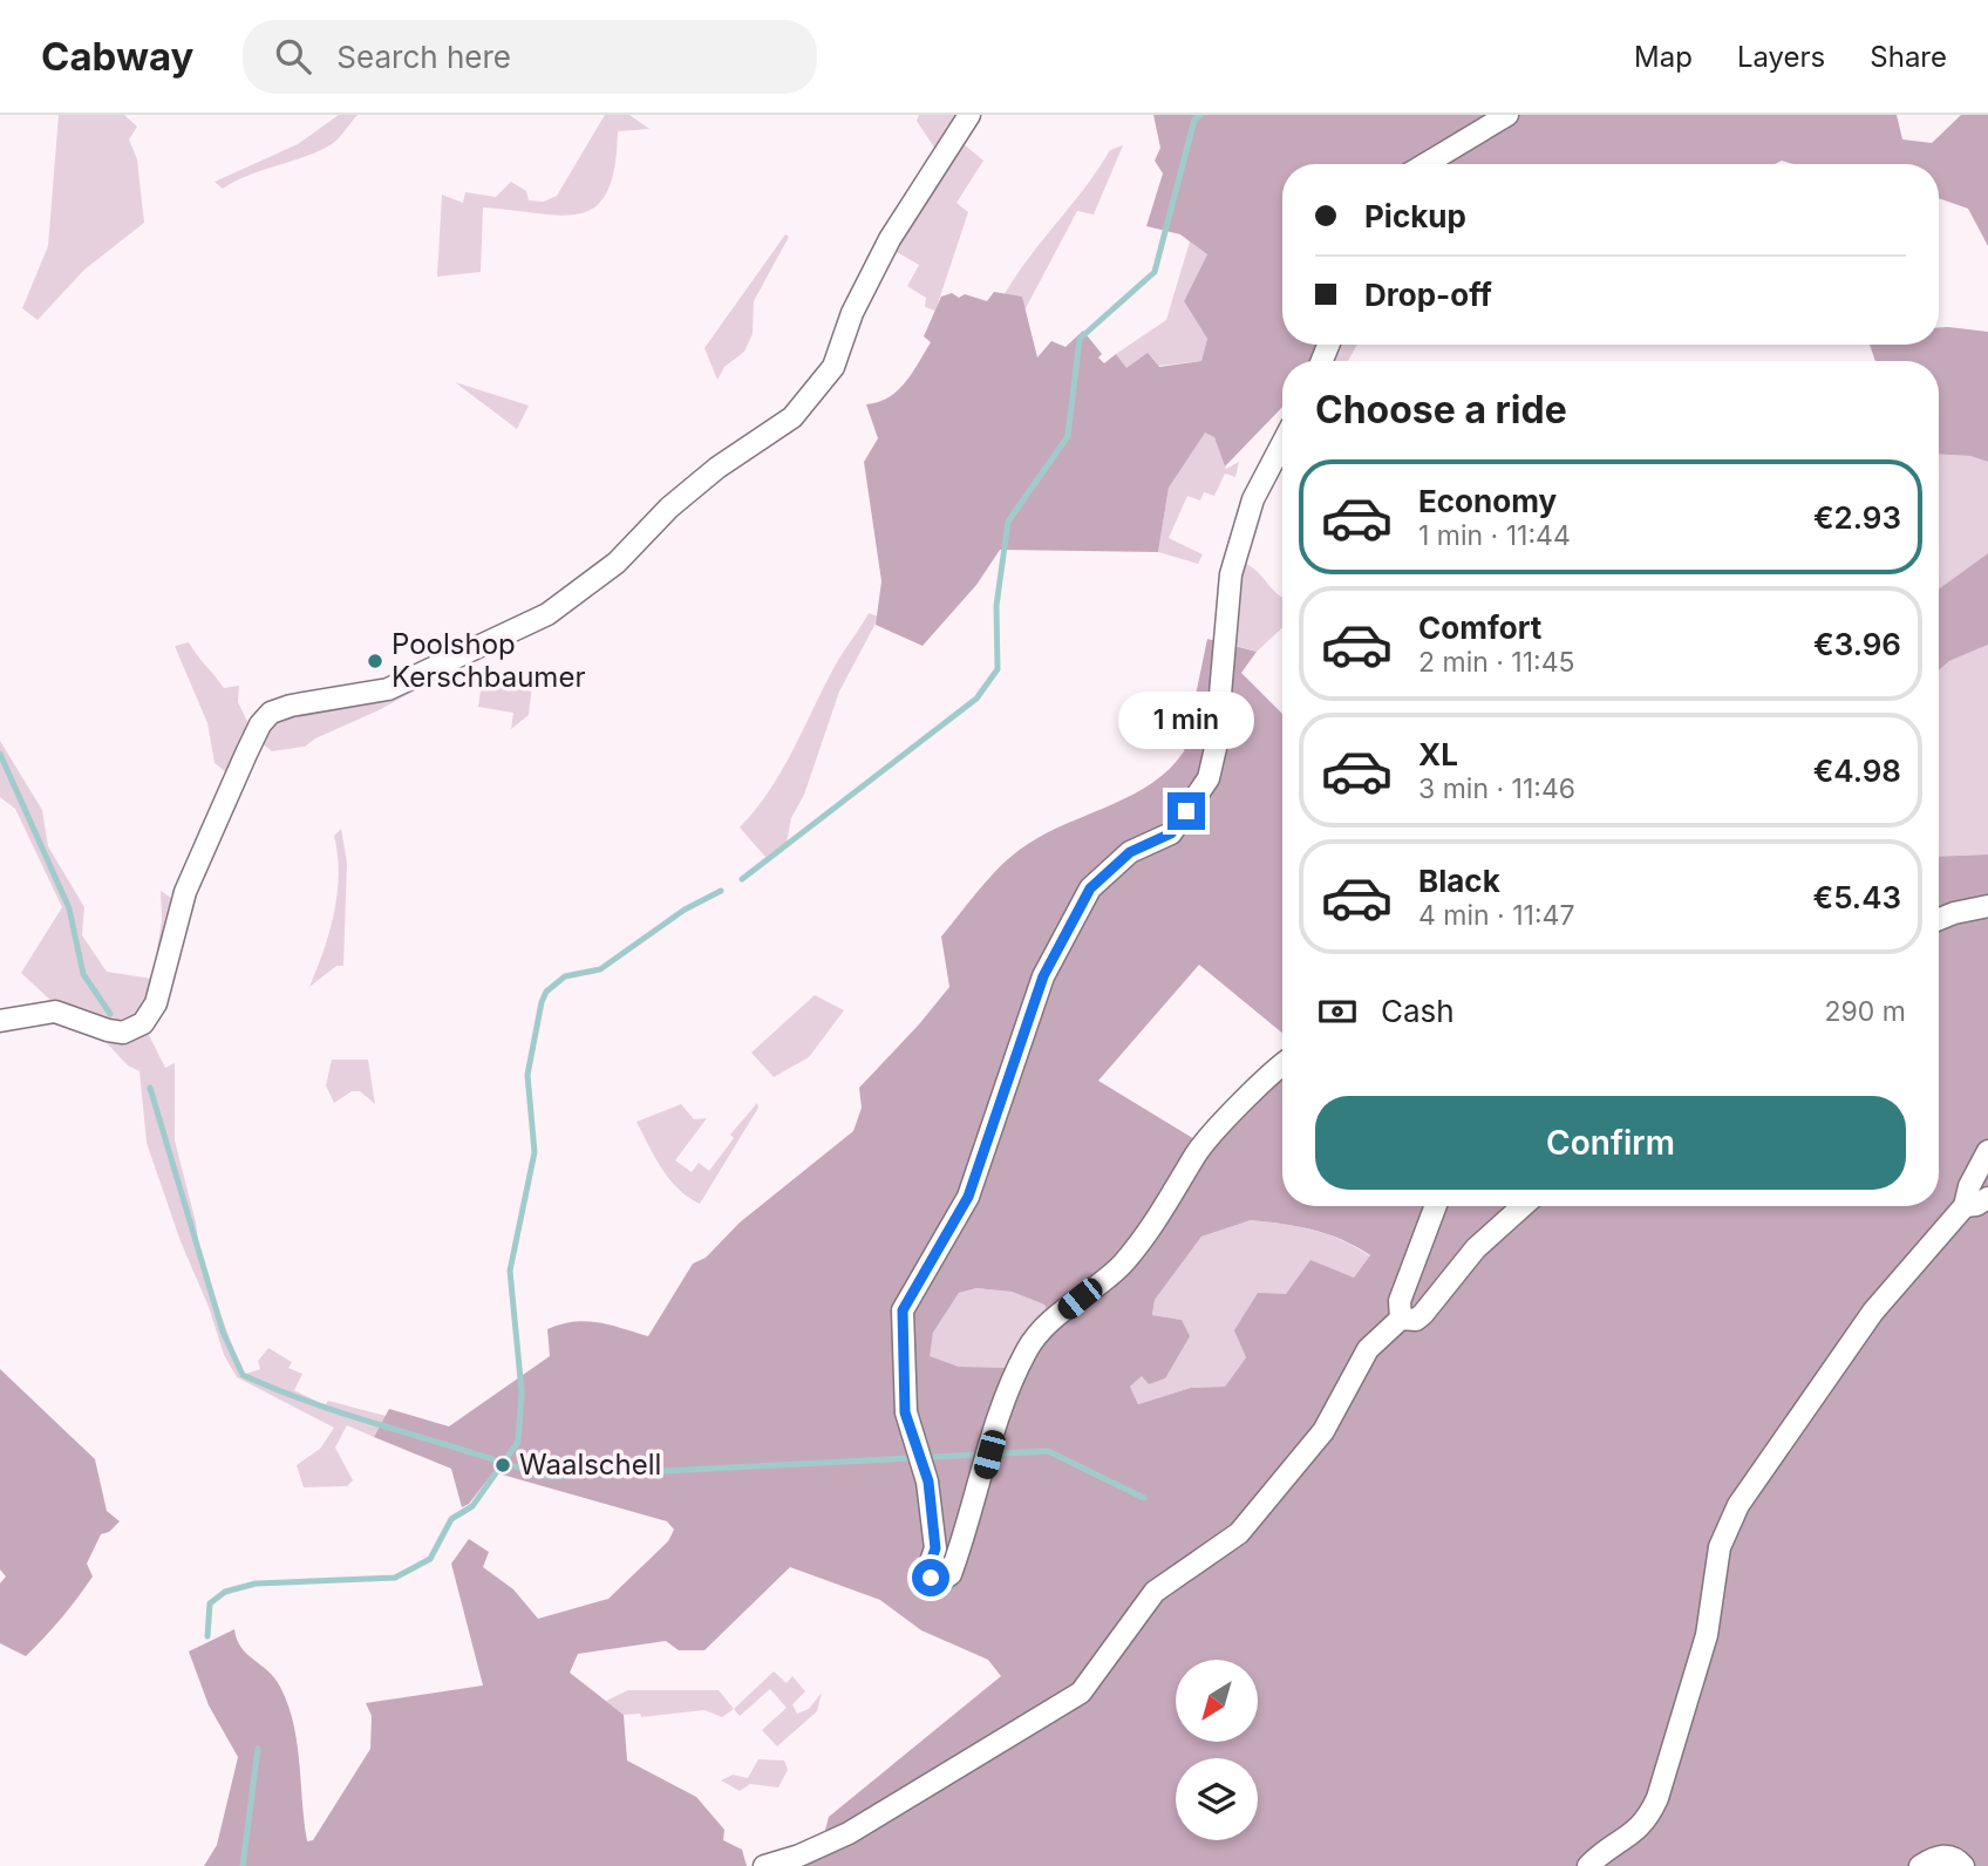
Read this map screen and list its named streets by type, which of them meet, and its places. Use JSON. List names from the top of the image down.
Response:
{
  "places": ["Poolshop Kerschbaumer", "Waalschell"],
  "north": "bottom left",
  "page": {
    "header": "Cabway",
    "search": "Search here",
    "nav": ["Map", "Layers", "Share"],
    "banner": ["Pickup", "Drop-off"],
    "heading": "Choose a ride",
    "list": [
      {
        "name": "Economy",
        "note": "1 min · 11:44",
        "value": "€2.93"
      },
      {
        "name": "Comfort",
        "note": "2 min · 11:45",
        "value": "€3.96"
      },
      {
        "name": "XL",
        "note": "3 min · 11:46",
        "value": "€4.98"
      },
      {
        "name": "Black",
        "note": "4 min · 11:47",
        "value": "€5.43"
      }
    ],
    "bubble": "1 min",
    "pay": ["Cash", "290 m"],
    "buttons": "Confirm"
  }
}
